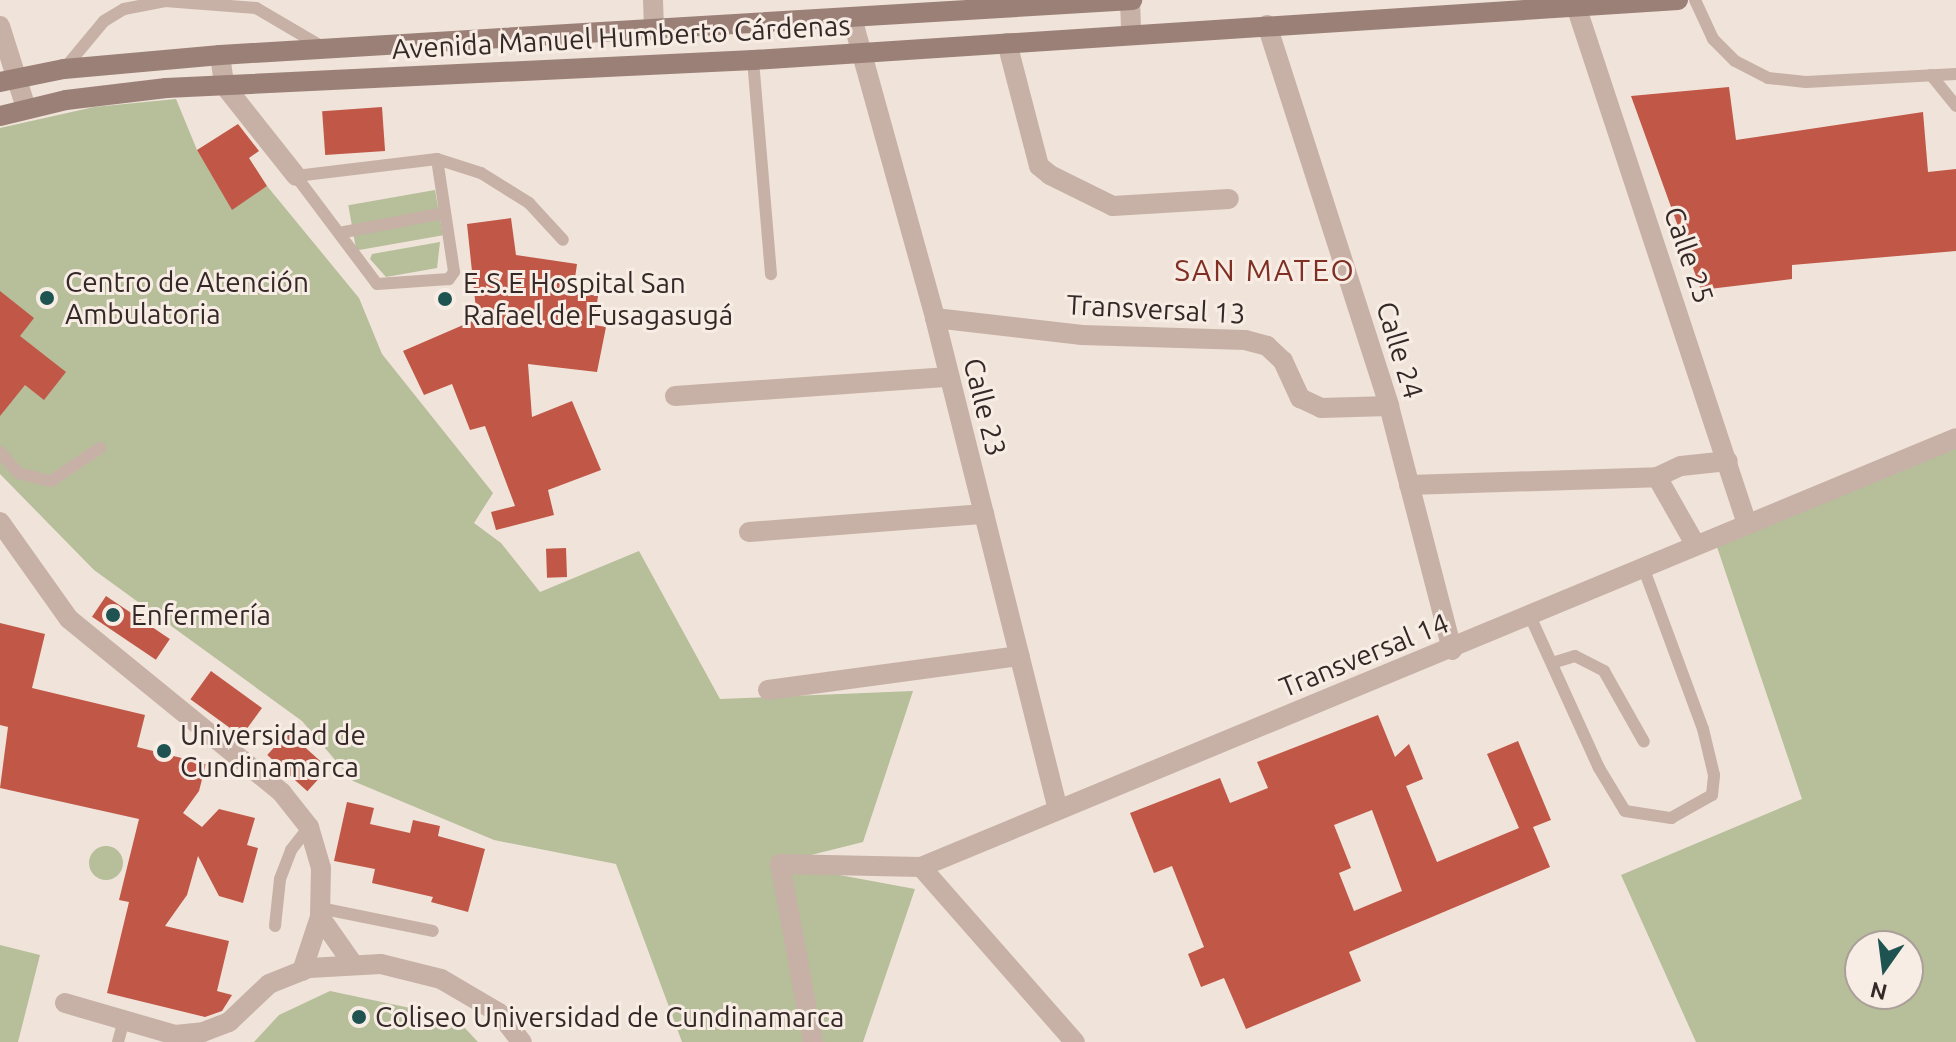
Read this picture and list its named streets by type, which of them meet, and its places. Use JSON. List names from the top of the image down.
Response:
{
  "streets": {
    "main road": ["Avenida Manuel Humberto Cárdenas"],
    "street": [
      "Calle 25",
      "Transversal 13",
      "Calle 24",
      "Calle 23",
      "Transversal 14"
    ]
  },
  "crossings": [
    ["Avenida Manuel Humberto Cárdenas", "Calle 25"],
    ["Avenida Manuel Humberto Cárdenas", "Calle 24"],
    ["Avenida Manuel Humberto Cárdenas", "Calle 23"],
    ["Calle 25", "Transversal 14"],
    ["Transversal 13", "Calle 24"],
    ["Transversal 13", "Calle 23"],
    ["Calle 24", "Transversal 14"],
    ["Calle 23", "Transversal 14"]
  ],
  "districts": ["SAN MATEO"],
  "places": [
    "Centro de Atención Ambulatoria",
    "E.S.E Hospital San Rafael de Fusagasugá",
    "Enfermería",
    "Universidad de Cundinamarca",
    "Coliseo Universidad de Cundinamarca"
  ],
  "north": "bottom"
}
